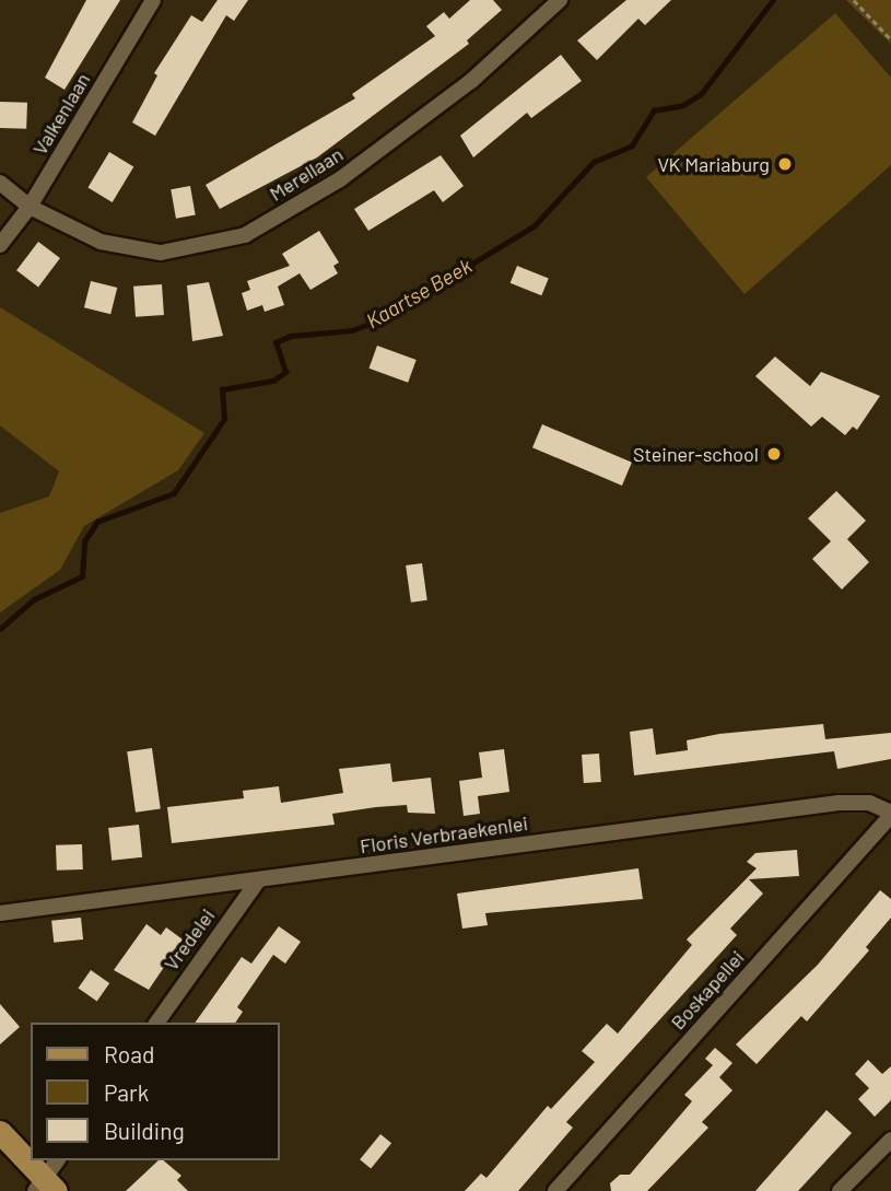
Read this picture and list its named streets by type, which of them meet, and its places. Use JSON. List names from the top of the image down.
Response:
{
  "streets": {
    "street": [
      "Valkenlaan",
      "Merellaan",
      "Floris Verbraekenlei",
      "Vredelei",
      "Boskapellei"
    ]
  },
  "crossings": [
    ["Valkenlaan", "Merellaan"],
    ["Floris Verbraekenlei", "Vredelei"],
    ["Floris Verbraekenlei", "Boskapellei"]
  ],
  "water": ["Kaartse Beek"],
  "places": ["VK Mariaburg", "Steiner-school"],
  "legend": ["Road", "Park", "Building"]
}
